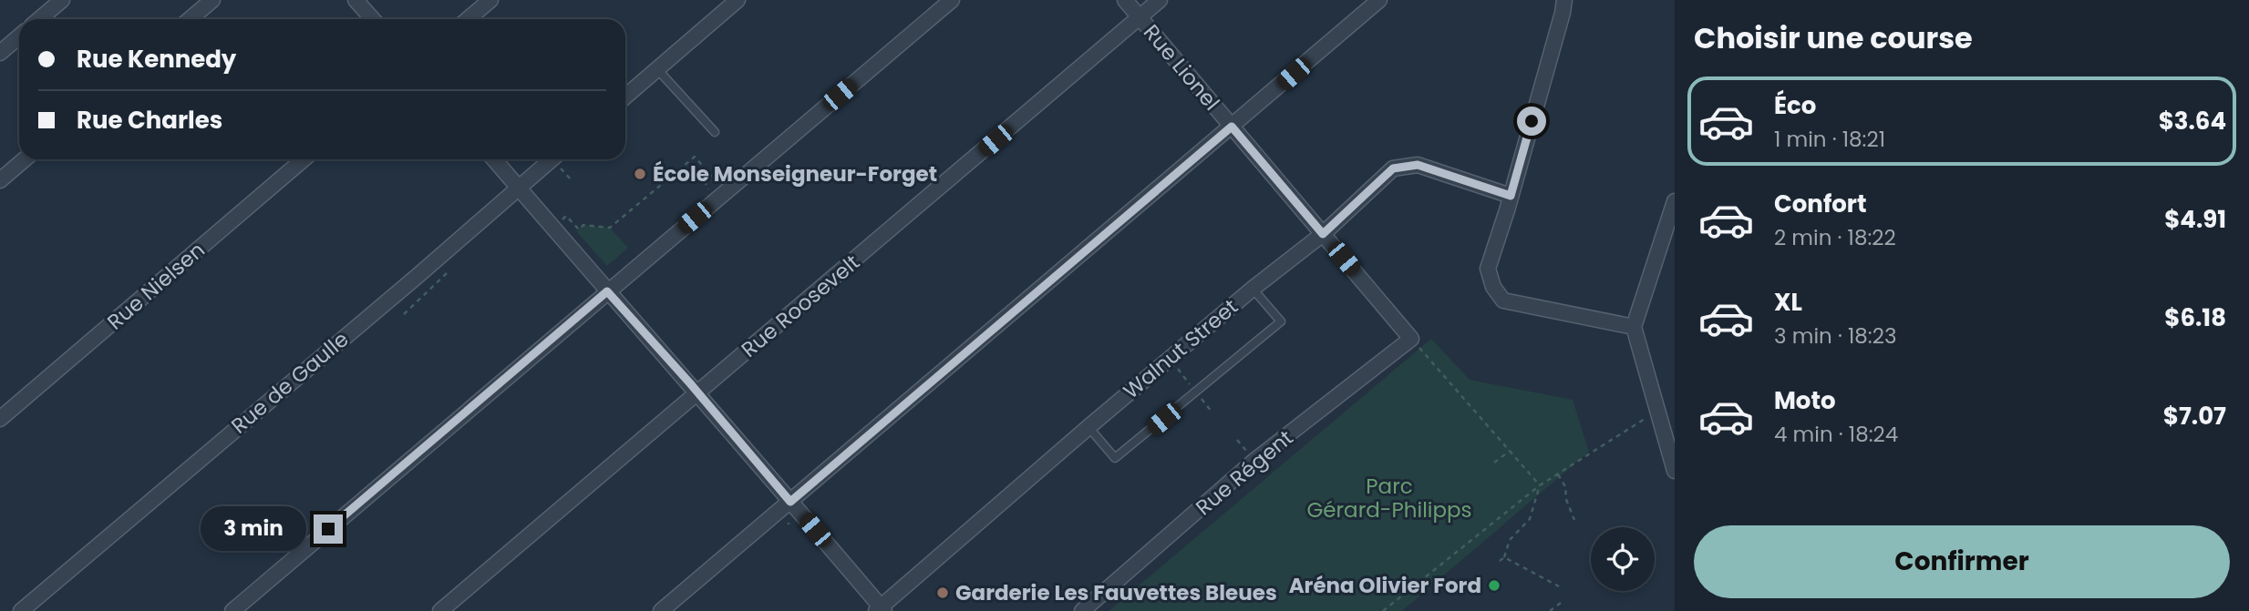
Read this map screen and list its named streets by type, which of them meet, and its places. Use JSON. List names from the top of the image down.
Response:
{
  "streets": {
    "street": [
      "Rue Lionel",
      "Rue Nielsen",
      "Rue Roosevelt",
      "Walnut Street",
      "Rue de Gaulle",
      "Rue Régent"
    ]
  },
  "crossings": [
    ["Rue Lionel", "Rue Roosevelt"],
    ["Rue Lionel", "Walnut Street"],
    ["Rue Lionel", "Rue Régent"]
  ],
  "parks": ["Parc Gérard-Philipps"],
  "places": ["École Monseigneur-Forget", "Aréna Olivier Ford", "Garderie Les Fauvettes Bleues"],
  "page": {
    "heading": "Choisir une course",
    "banner": ["Rue Kennedy", "Rue Charles"],
    "list": [
      {
        "name": "Éco",
        "note": "1 min · 18:21",
        "value": "$3.64"
      },
      {
        "name": "Confort",
        "note": "2 min · 18:22",
        "value": "$4.91"
      },
      {
        "name": "XL",
        "note": "3 min · 18:23",
        "value": "$6.18"
      },
      {
        "name": "Moto",
        "note": "4 min · 18:24",
        "value": "$7.07"
      }
    ],
    "bubble": "3 min",
    "buttons": "Confirmer"
  }
}
